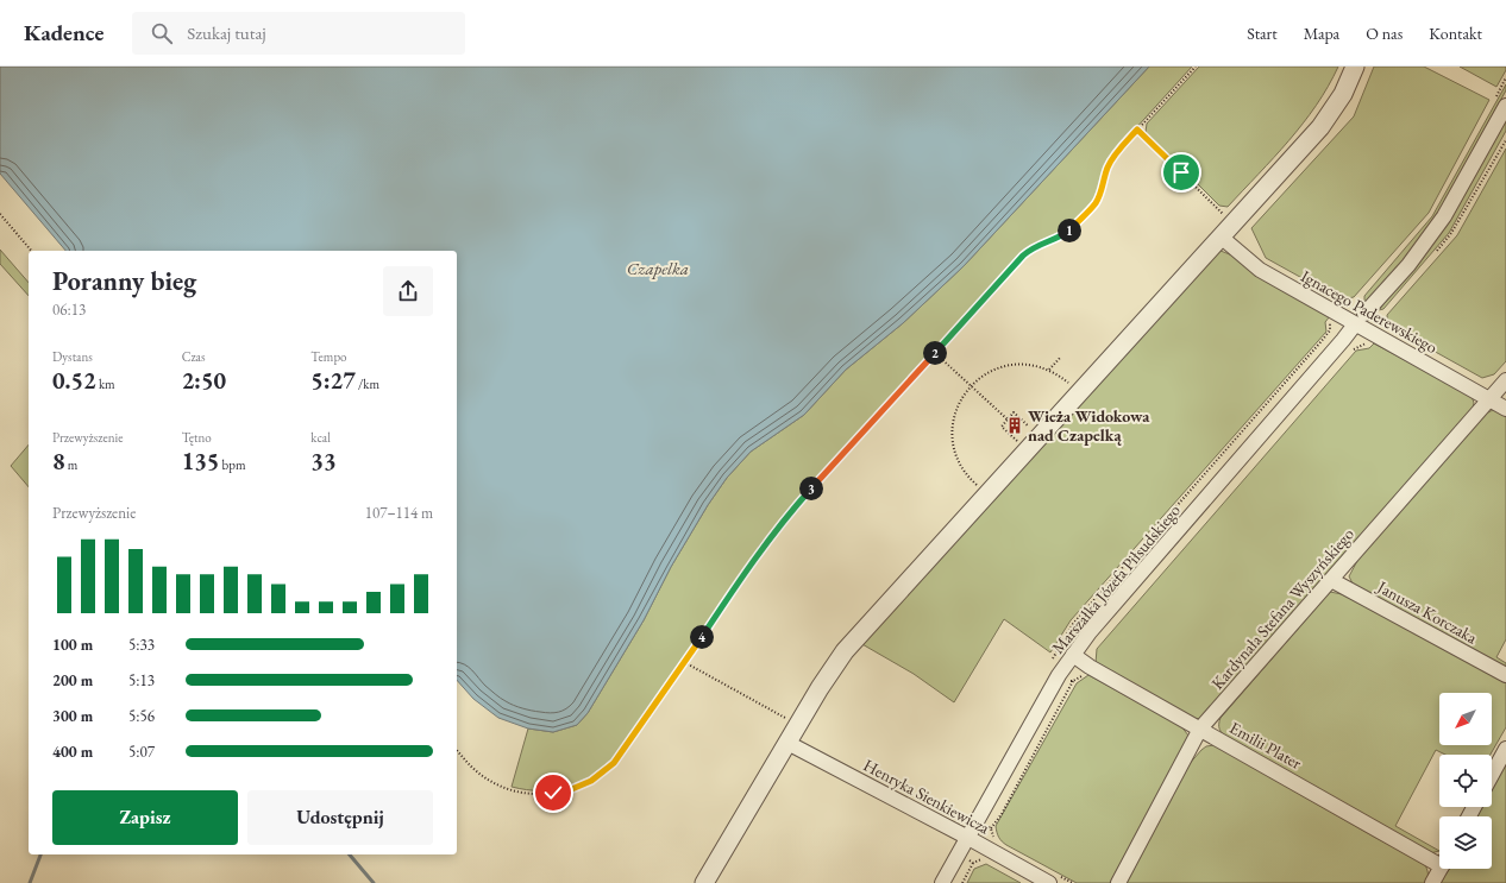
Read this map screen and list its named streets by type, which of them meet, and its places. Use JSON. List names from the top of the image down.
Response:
{
  "streets": {
    "street": [
      "Ignacego Paderewskiego",
      "Marszałka Józefa Piłsudskiego",
      "Kardynała Stefana Wyszyńskiego",
      "Janusza Korczaka",
      "Emilii Plater",
      "Henryka Sienkiewicza"
    ]
  },
  "crossings": [
    ["Ignacego Paderewskiego", "Marszałka Józefa Piłsudskiego"],
    ["Ignacego Paderewskiego", "Kardynała Stefana Wyszyńskiego"],
    ["Marszałka Józefa Piłsudskiego", "Emilii Plater"],
    ["Marszałka Józefa Piłsudskiego", "Henryka Sienkiewicza"],
    ["Kardynała Stefana Wyszyńskiego", "Janusza Korczaka"],
    ["Kardynała Stefana Wyszyńskiego", "Emilii Plater"]
  ],
  "water": ["Czapelka"],
  "places": {
    "building": ["Wieża Widokowa nad Czapelką"]
  },
  "north": "bottom left",
  "page": {
    "header": "Kadence",
    "search": "Szukaj tutaj",
    "nav": [
      "Start",
      "Mapa",
      "O nas",
      "Kontakt"
    ],
    "pins": [
      "1",
      "2",
      "3",
      "4"
    ],
    "heading": ["Poranny bieg", "06:13"],
    "stats": [
      ["Dystans", "0.52 km"],
      ["Czas", "2:50"],
      ["Tempo", "5:27 /km"],
      ["Przewyższenie", "8 m"],
      ["Tętno", "135 bpm"],
      ["kcal", "33"]
    ],
    "chart": ["Przewyższenie", "107–114 m"],
    "list": [
      {
        "name": "100 m",
        "note": "5:33"
      },
      {
        "name": "200 m",
        "note": "5:13"
      },
      {
        "name": "300 m",
        "note": "5:56"
      },
      {
        "name": "400 m",
        "note": "5:07"
      }
    ],
    "buttons": ["Zapisz", "Udostępnij"]
  }
}
